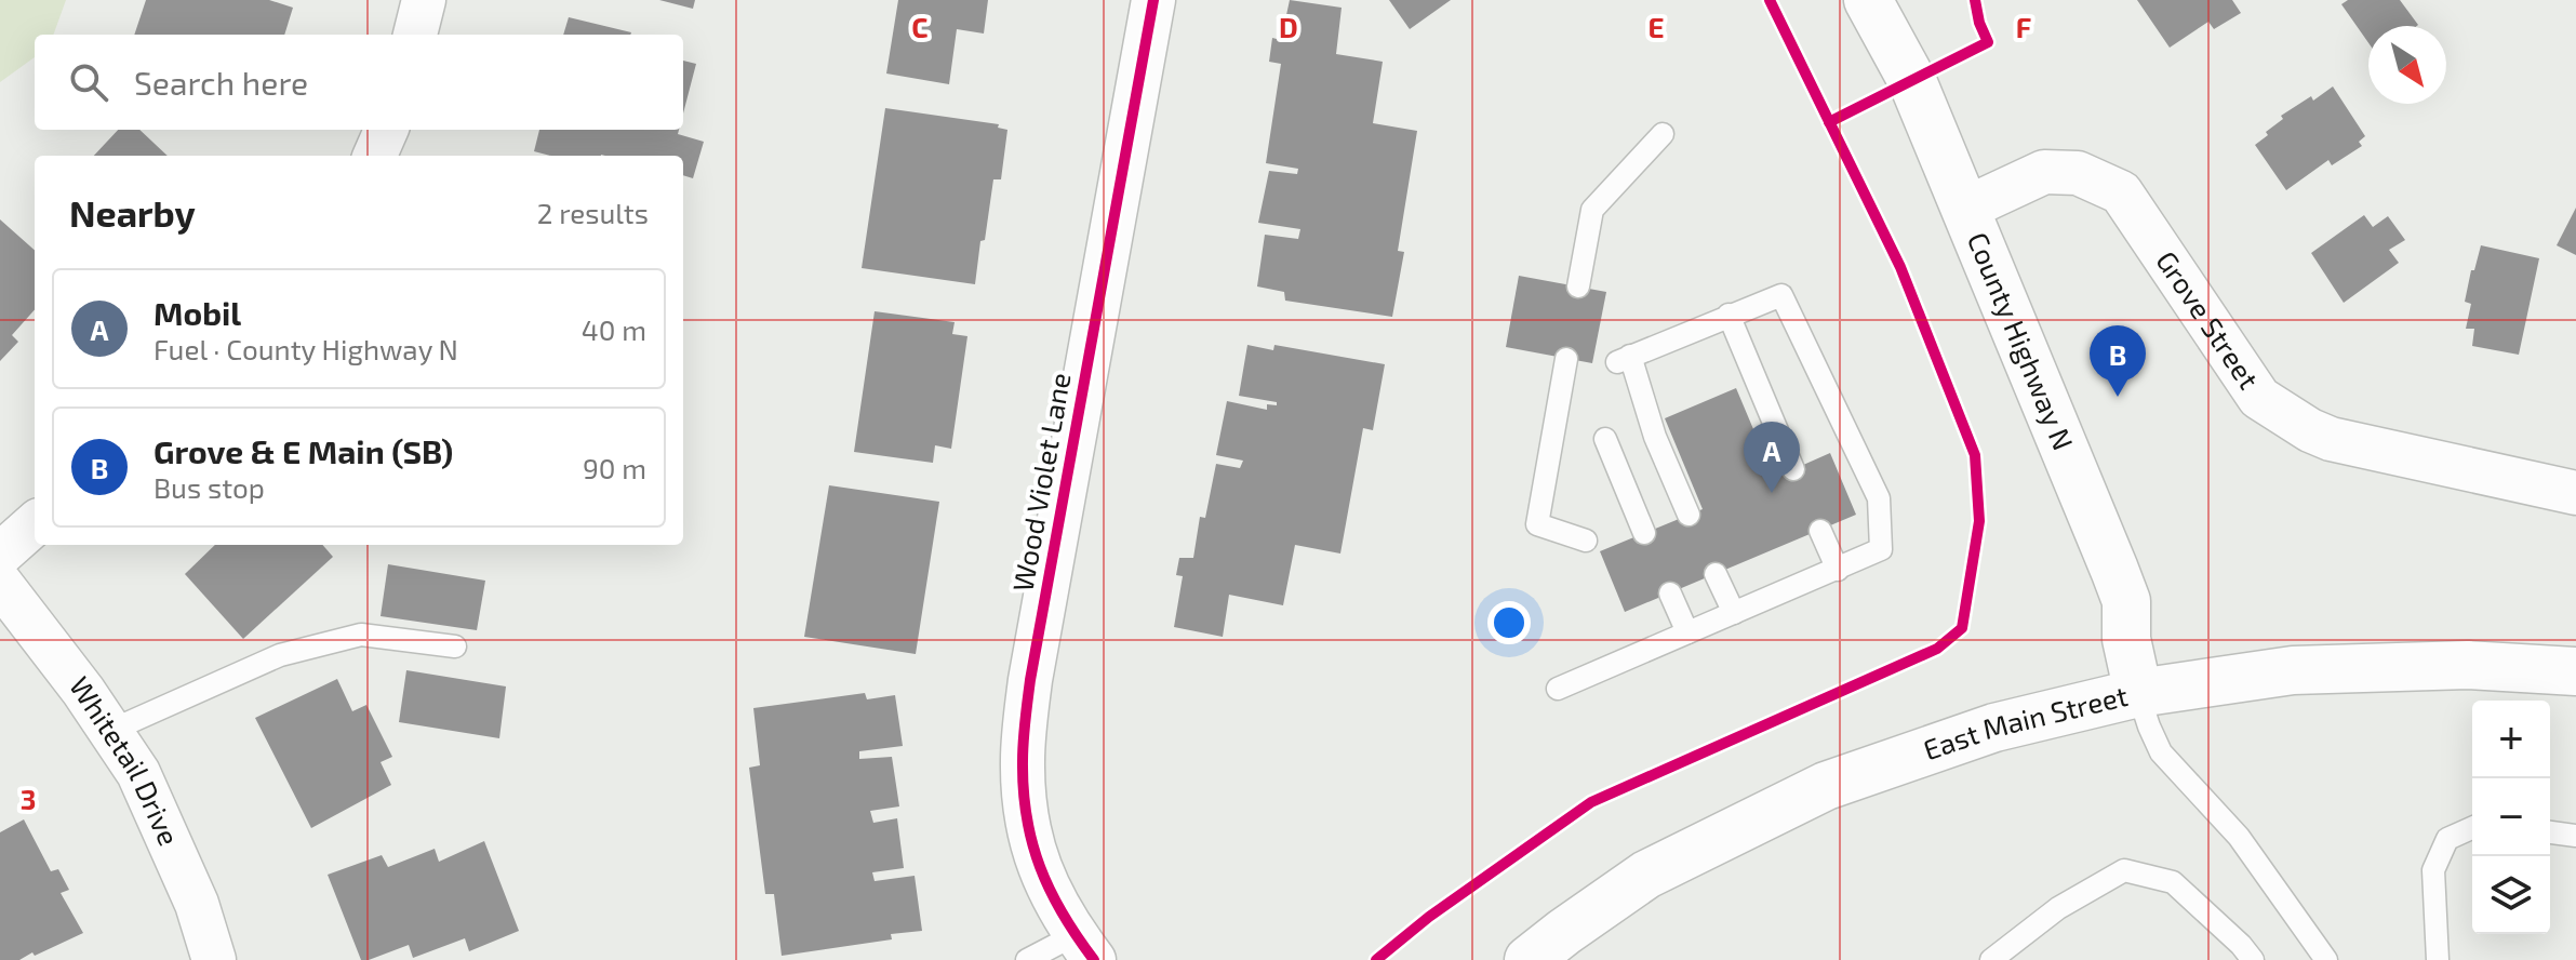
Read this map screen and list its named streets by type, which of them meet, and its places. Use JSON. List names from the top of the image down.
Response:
{
  "streets": {
    "main road": ["County Highway N", "East Main Street"],
    "street": ["Grove Street", "Wood Violet Lane", "Whitetail Drive"]
  },
  "crossings": [
    ["Grove Street", "County Highway N"],
    ["County Highway N", "East Main Street"]
  ],
  "north": "bottom right",
  "page": {
    "search": "Search here",
    "heading": ["Nearby", "2 results"],
    "list": [
      {
        "mark": "A",
        "name": "Mobil",
        "note": "Fuel · County Highway N",
        "value": "40 m"
      },
      {
        "mark": "B",
        "name": "Grove & E Main (SB)",
        "note": "Bus stop",
        "value": "90 m"
      }
    ],
    "pins": ["B", "A"],
    "map_buttons": ["+", "−"]
  },
  "grid": {
    "columns": [
      "C",
      "D",
      "E",
      "F"
    ],
    "rows": ["3"]
  }
}
